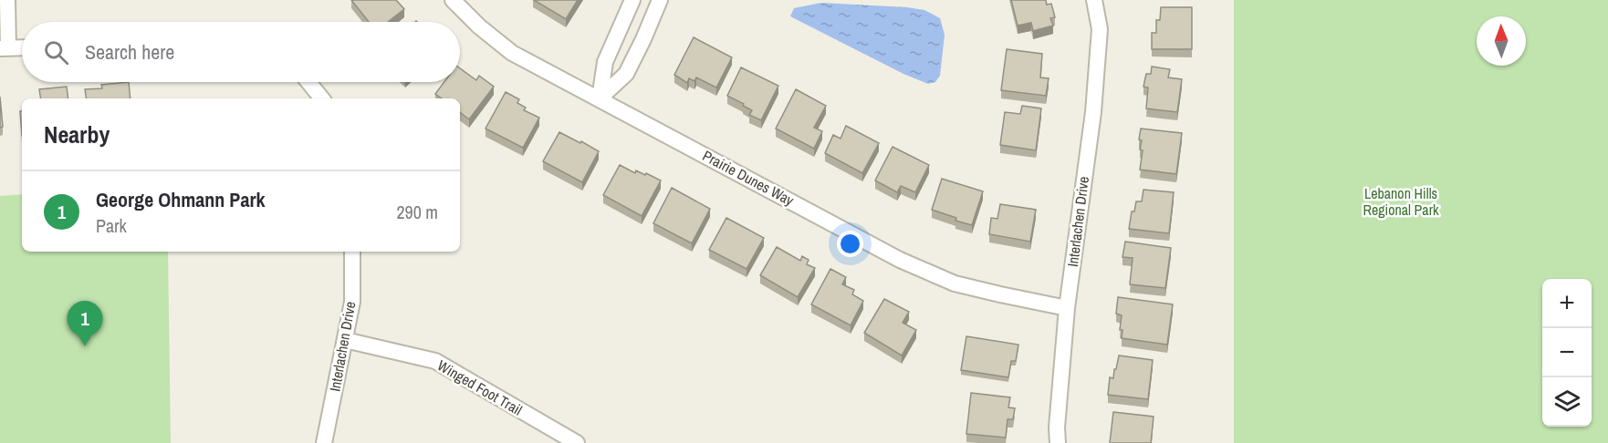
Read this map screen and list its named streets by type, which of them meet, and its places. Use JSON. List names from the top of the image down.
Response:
{
  "streets": {
    "street": ["Prairie Dunes Way", "Interlachen Drive", "Winged Foot Trail"]
  },
  "crossings": [
    ["Prairie Dunes Way", "Interlachen Drive"],
    ["Interlachen Drive", "Winged Foot Trail"]
  ],
  "parks": ["Lebanon Hills Regional Park"],
  "north": "top",
  "page": {
    "search": "Search here",
    "heading": "Nearby",
    "list": [
      {
        "mark": "1",
        "name": "George Ohmann Park",
        "note": "Park",
        "value": "290 m"
      }
    ],
    "map_buttons": ["+", "−"],
    "pins": "1"
  }
}
